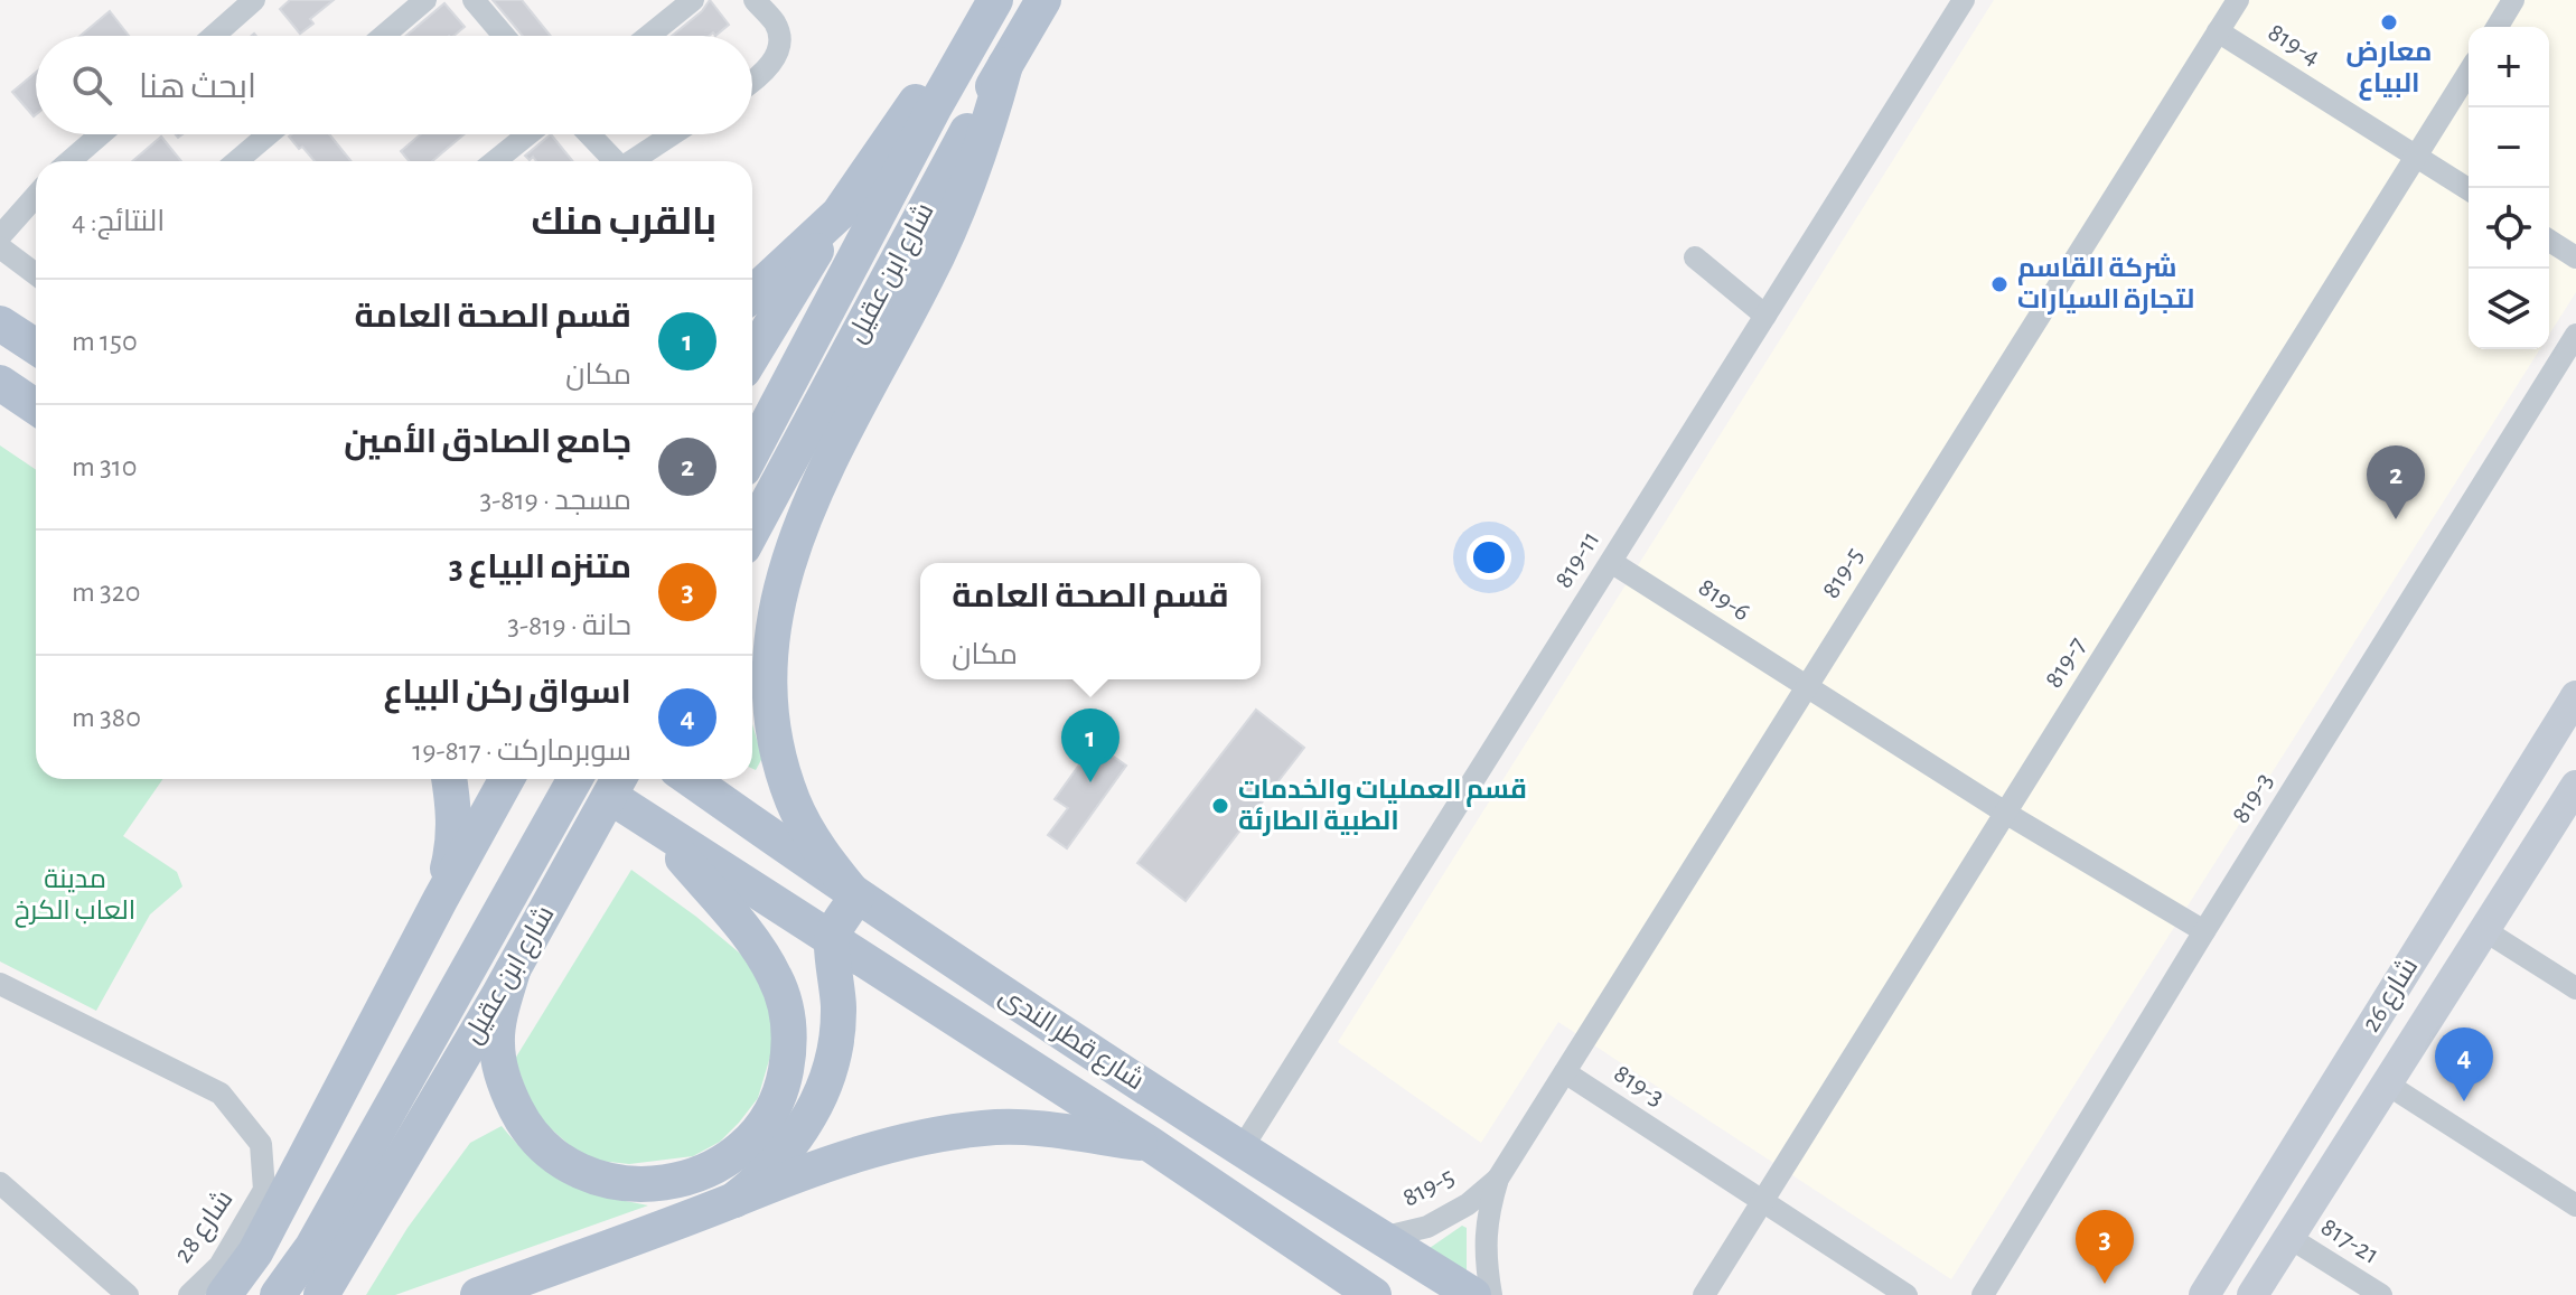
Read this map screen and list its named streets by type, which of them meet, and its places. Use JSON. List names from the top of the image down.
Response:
{
  "streets": {
    "main road": ["شارع ابن عقيل", "شارع 26", "شارع قطر الندى"],
    "street": [
      "819-4",
      "819-11",
      "819-5",
      "819-6",
      "819-7",
      "819-3",
      "شارع 28",
      "817-21"
    ]
  },
  "crossings": [
    ["819-4", "819-5"],
    ["819-4", "819-7"],
    ["شارع ابن عقيل", "شارع قطر الندى"],
    ["819-11", "819-6"],
    ["819-11", "شارع قطر الندى"],
    ["819-5", "819-6"],
    ["819-5", "819-3"],
    ["819-5", "شارع قطر الندى"],
    ["819-6", "819-7"],
    ["819-6", "819-3"],
    ["819-7", "819-3"],
    ["شارع 26", "817-21"]
  ],
  "parks": ["مدينة العاب الكرخ"],
  "places": ["معارض البياع", "شركة القاسم لتجارة السيارات", "قسم العمليات والخدمات الطبية الطارئة"],
  "page": {
    "map_buttons": ["+", "−"],
    "search": "ابحث هنا",
    "heading": ["بالقرب منك", "النتائج: 4"],
    "list": [
      {
        "mark": "1",
        "name": "قسم الصحة العامة",
        "note": "مكان",
        "value": "150 m"
      },
      {
        "mark": "2",
        "name": "جامع الصادق الأمين",
        "note": "مسجد · 819-3",
        "value": "310 m"
      },
      {
        "mark": "3",
        "name": "متنزه البياع 3",
        "note": "حانة · 819-3",
        "value": "320 m"
      },
      {
        "mark": "4",
        "name": "اسواق ركن البياع",
        "note": "سوبرماركت · 817-19",
        "value": "380 m"
      }
    ],
    "pins": [
      "2",
      "1",
      "4",
      "3"
    ],
    "popup": ["قسم الصحة العامة", "مكان"]
  }
}
